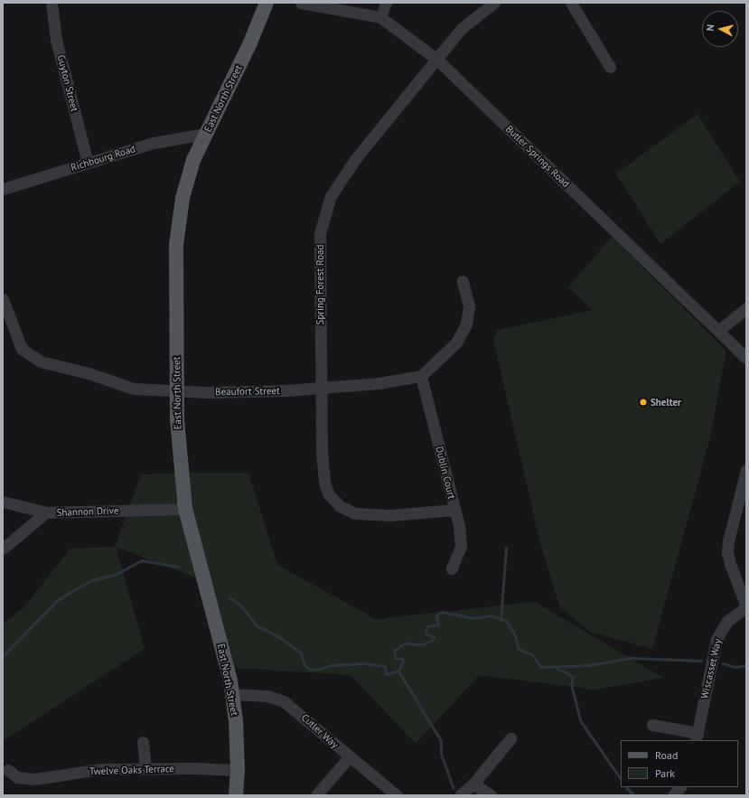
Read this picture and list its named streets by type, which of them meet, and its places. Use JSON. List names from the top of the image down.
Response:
{
  "streets": {
    "main road": ["East North Street"],
    "street": [
      "Guyton Street",
      "Butler Springs Road",
      "Richbourg Road",
      "Spring Forest Road",
      "Beaufort Street",
      "Dublin Court",
      "Shannon Drive",
      "Wiscasset Way",
      "Cutler Way",
      "Twelve Oaks Terrace"
    ]
  },
  "crossings": [
    ["Guyton Street", "Richbourg Road"],
    ["East North Street", "Richbourg Road"],
    ["East North Street", "Beaufort Street"],
    ["East North Street", "Shannon Drive"],
    ["East North Street", "Cutler Way"],
    ["East North Street", "Twelve Oaks Terrace"],
    ["Butler Springs Road", "Spring Forest Road"],
    ["Spring Forest Road", "Beaufort Street"],
    ["Spring Forest Road", "Dublin Court"],
    ["Beaufort Street", "Dublin Court"]
  ],
  "places": ["Shelter"],
  "legend": ["Road", "Park"],
  "north": "left"
}
